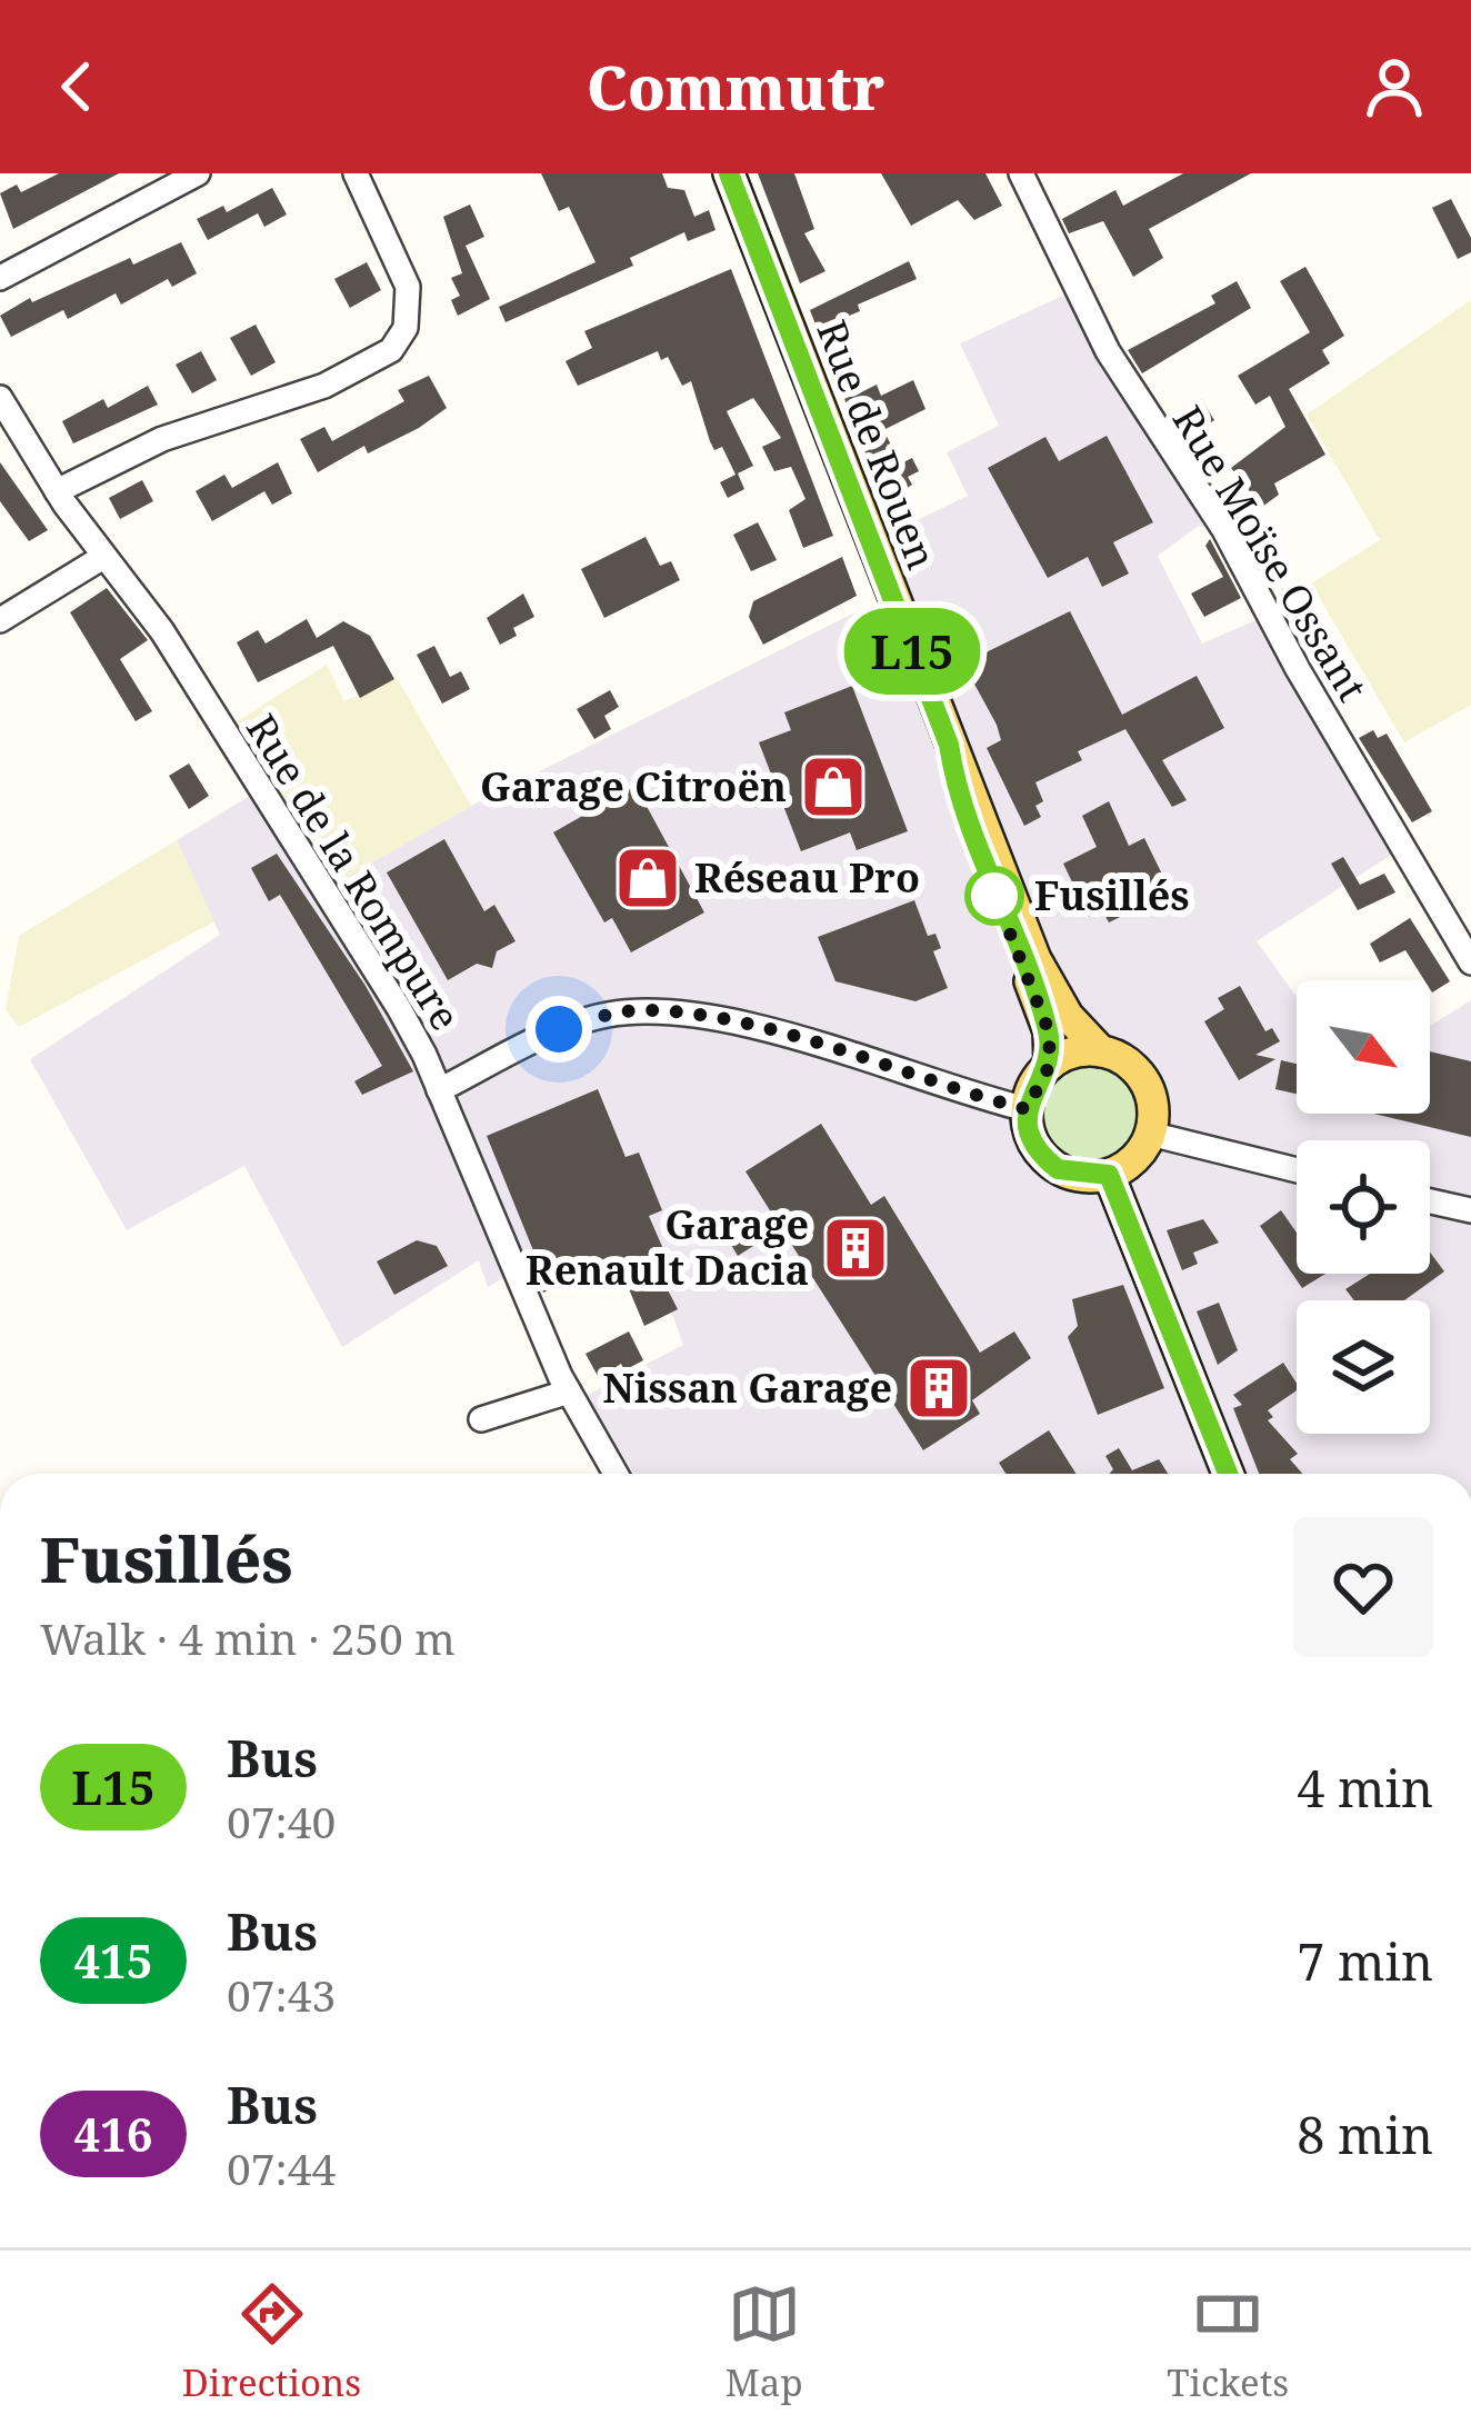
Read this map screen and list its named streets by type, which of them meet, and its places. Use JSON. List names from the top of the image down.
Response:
{
  "streets": {
    "main road": ["Rue de Rouen"],
    "street": ["Rue Moïse Ossant", "Rue de la Rompure"]
  },
  "places": {
    "shop": ["Garage Citroën", "Réseau Pro"],
    "other": ["Fusillés"],
    "building": ["Garage Renault Dacia", "Nissan Garage"]
  },
  "lines": ["bus line L15"],
  "north": "bottom right",
  "page": {
    "header": "Commutr",
    "on_map": "L15",
    "heading": ["Fusillés", "Walk · 4 min · 250 m"],
    "list": [
      {
        "mark": "L15",
        "name": "Bus",
        "note": "07:40",
        "value": "4 min"
      },
      {
        "mark": "415",
        "name": "Bus",
        "note": "07:43",
        "value": "7 min"
      },
      {
        "mark": "416",
        "name": "Bus",
        "note": "07:44",
        "value": "8 min"
      }
    ],
    "tabs": ["Directions", "Map", "Tickets"]
  }
}
